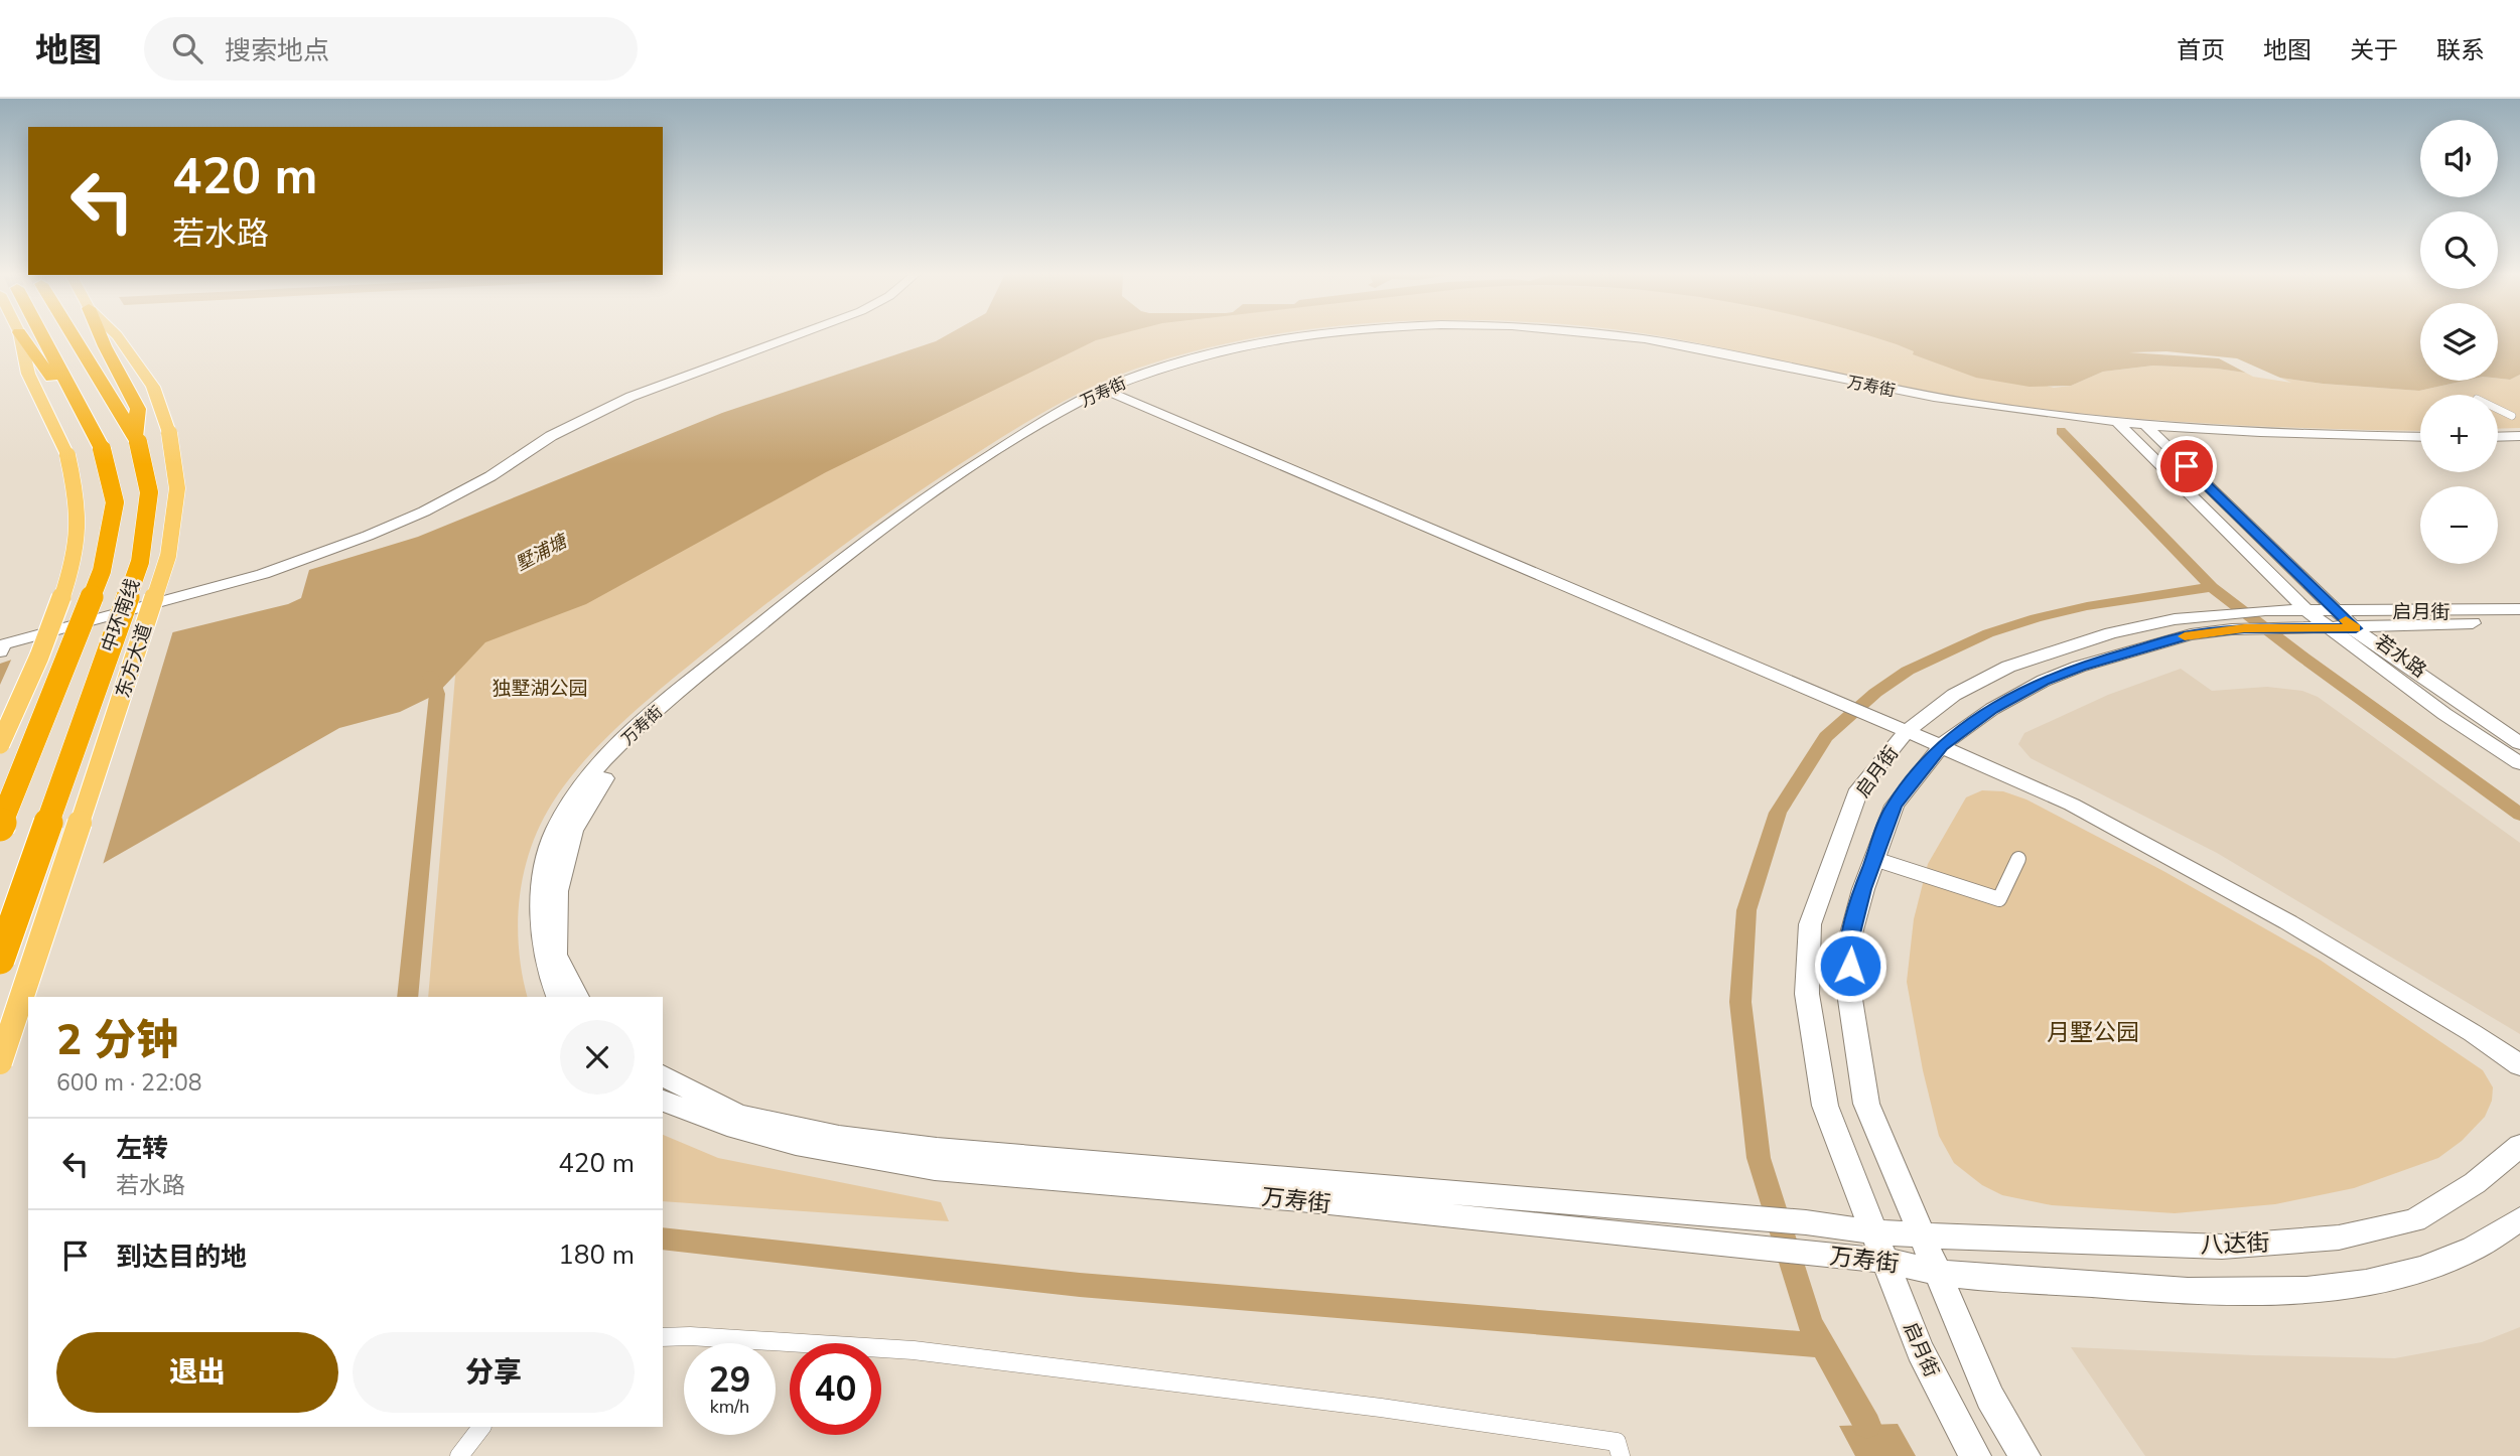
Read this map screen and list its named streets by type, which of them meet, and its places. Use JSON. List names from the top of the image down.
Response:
{
  "streets": {
    "highway": ["中环南线"],
    "main road": ["东方大道"],
    "street": [
      "万寿街",
      "启月街",
      "若水路",
      "八达街"
    ]
  },
  "crossings": [
    ["万寿街", "启月街"],
    ["万寿街", "若水路"],
    ["万寿街", "八达街"],
    ["启月街", "若水路"],
    ["启月街", "八达街"]
  ],
  "water": ["墅浦塘"],
  "parks": ["独墅湖公园", "月墅公园"],
  "page": {
    "header": "地图",
    "search": "搜索地点",
    "nav": [
      "首页",
      "地图",
      "关于",
      "联系"
    ],
    "map_buttons": ["+", "−"],
    "turn": ["420 m", "若水路"],
    "heading": ["2 分钟", "600 m · 22:08"],
    "list": [
      {
        "name": "左转",
        "note": "若水路",
        "value": "420 m"
      },
      {
        "name": "到达目的地",
        "value": "180 m"
      }
    ],
    "buttons": ["退出", "分享"],
    "speed": "29 km/h",
    "limit": "40"
  }
}
